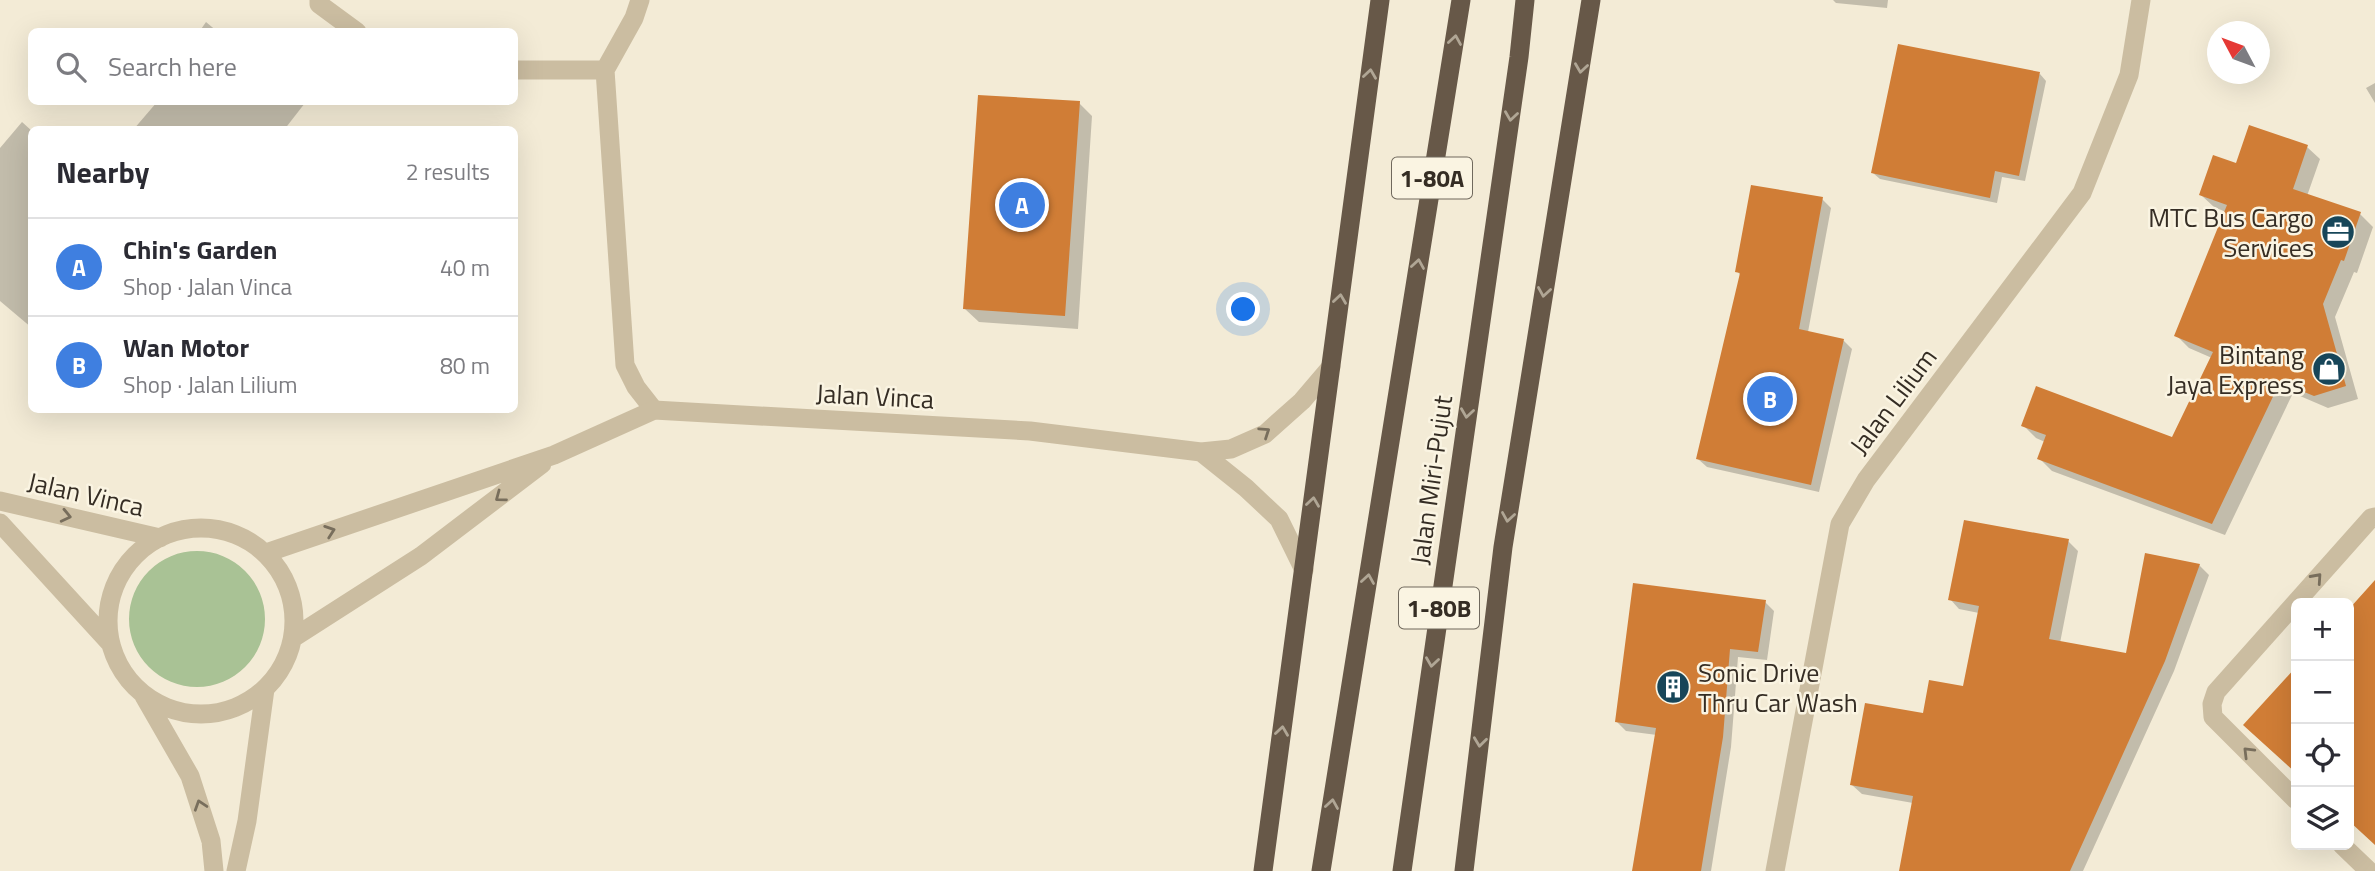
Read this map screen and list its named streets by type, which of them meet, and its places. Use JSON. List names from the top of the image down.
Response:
{
  "streets": {
    "highway": ["1-80A", "Jalan Miri-Pujut", "1-80B"],
    "street": ["Jalan Vinca", "Jalan Lilium"]
  },
  "places": {
    "office": ["MTC Bus Cargo Services"],
    "shop": ["Bintang Jaya Express"],
    "building": ["Sonic Drive Thru Car Wash"]
  },
  "north": "top left",
  "page": {
    "search": "Search here",
    "heading": ["Nearby", "2 results"],
    "pins": ["A", "B"],
    "list": [
      {
        "mark": "A",
        "name": "Chin's Garden",
        "note": "Shop · Jalan Vinca",
        "value": "40 m"
      },
      {
        "mark": "B",
        "name": "Wan Motor",
        "note": "Shop · Jalan Lilium",
        "value": "80 m"
      }
    ],
    "map_buttons": ["+", "−"]
  }
}
